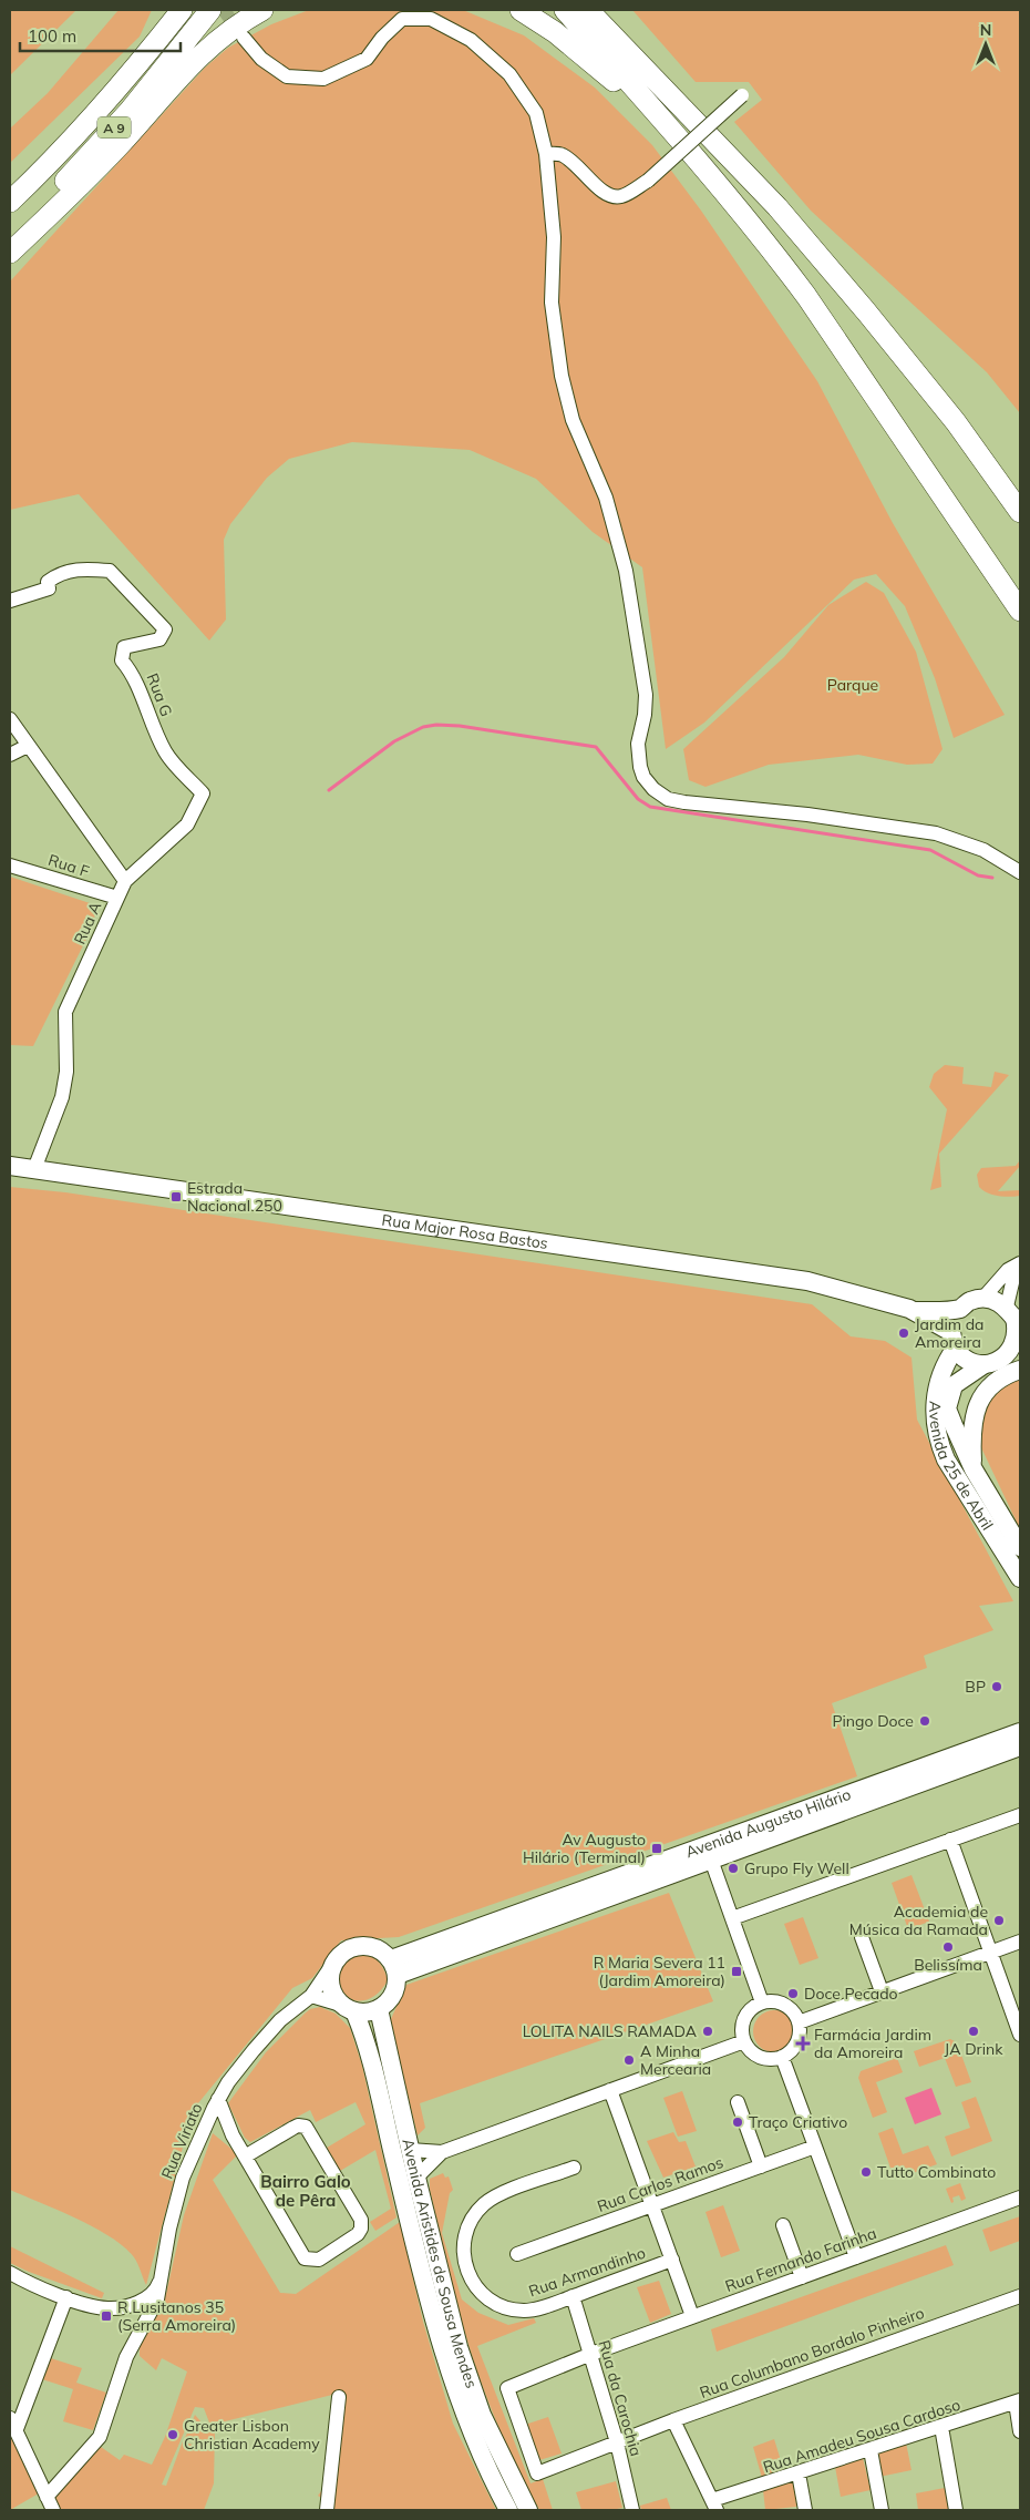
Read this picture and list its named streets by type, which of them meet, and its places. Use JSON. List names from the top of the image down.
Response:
{
  "streets": {
    "highway": ["A 9"],
    "main road": [
      "Rua Major Rosa Bastos",
      "Avenida 25 de Abril",
      "Avenida Augusto Hilário",
      "Avenida Aristides de Sousa Mendes"
    ],
    "street": [
      "Rua G",
      "Rua F",
      "Rua A",
      "Rua Viriato",
      "Rua Carlos Ramos",
      "Rua Fernando Farinha",
      "Rua Armandinho",
      "Rua Columbano Bordalo Pinheiro",
      "Rua da Carochia",
      "Rua Amadeu Sousa Cardoso"
    ]
  },
  "crossings": [
    ["Rua G", "Rua A"],
    ["Rua F", "Rua A"],
    ["Rua A", "Rua Major Rosa Bastos"],
    ["Avenida Augusto Hilário", "Rua Viriato"],
    ["Avenida Augusto Hilário", "Avenida Aristides de Sousa Mendes"],
    ["Rua Viriato", "Avenida Aristides de Sousa Mendes"],
    ["Rua Fernando Farinha", "Rua Columbano Bordalo Pinheiro"],
    ["Rua Fernando Farinha", "Rua da Carochia"],
    ["Rua Armandinho", "Rua da Carochia"],
    ["Rua Columbano Bordalo Pinheiro", "Rua da Carochia"]
  ],
  "districts": ["Bairro Galo de Pêra"],
  "parks": ["Parque"],
  "places": {
    "transit": [
      "Estrada Nacional 250",
      "Av Augusto Hilário (Terminal)",
      "R Maria Severa 11 (Jardim Amoreira)",
      "R Lusitanos 35 (Serra Amoreira)"
    ],
    "other": [
      "Jardim da Amoreira",
      "BP",
      "Pingo Doce",
      "Grupo Fly Well",
      "Academia de Música da Ramada",
      "Belissíma",
      "Doce Pecado",
      "LOLITA NAILS RAMADA",
      "JA Drink",
      "A Minha Mercearia",
      "Traço Criativo",
      "Tutto Combinato",
      "Greater Lisbon Christian Academy"
    ],
    "health": ["Farmácia Jardim da Amoreira"]
  },
  "scale_bar": "100 m",
  "north": "top"
}
